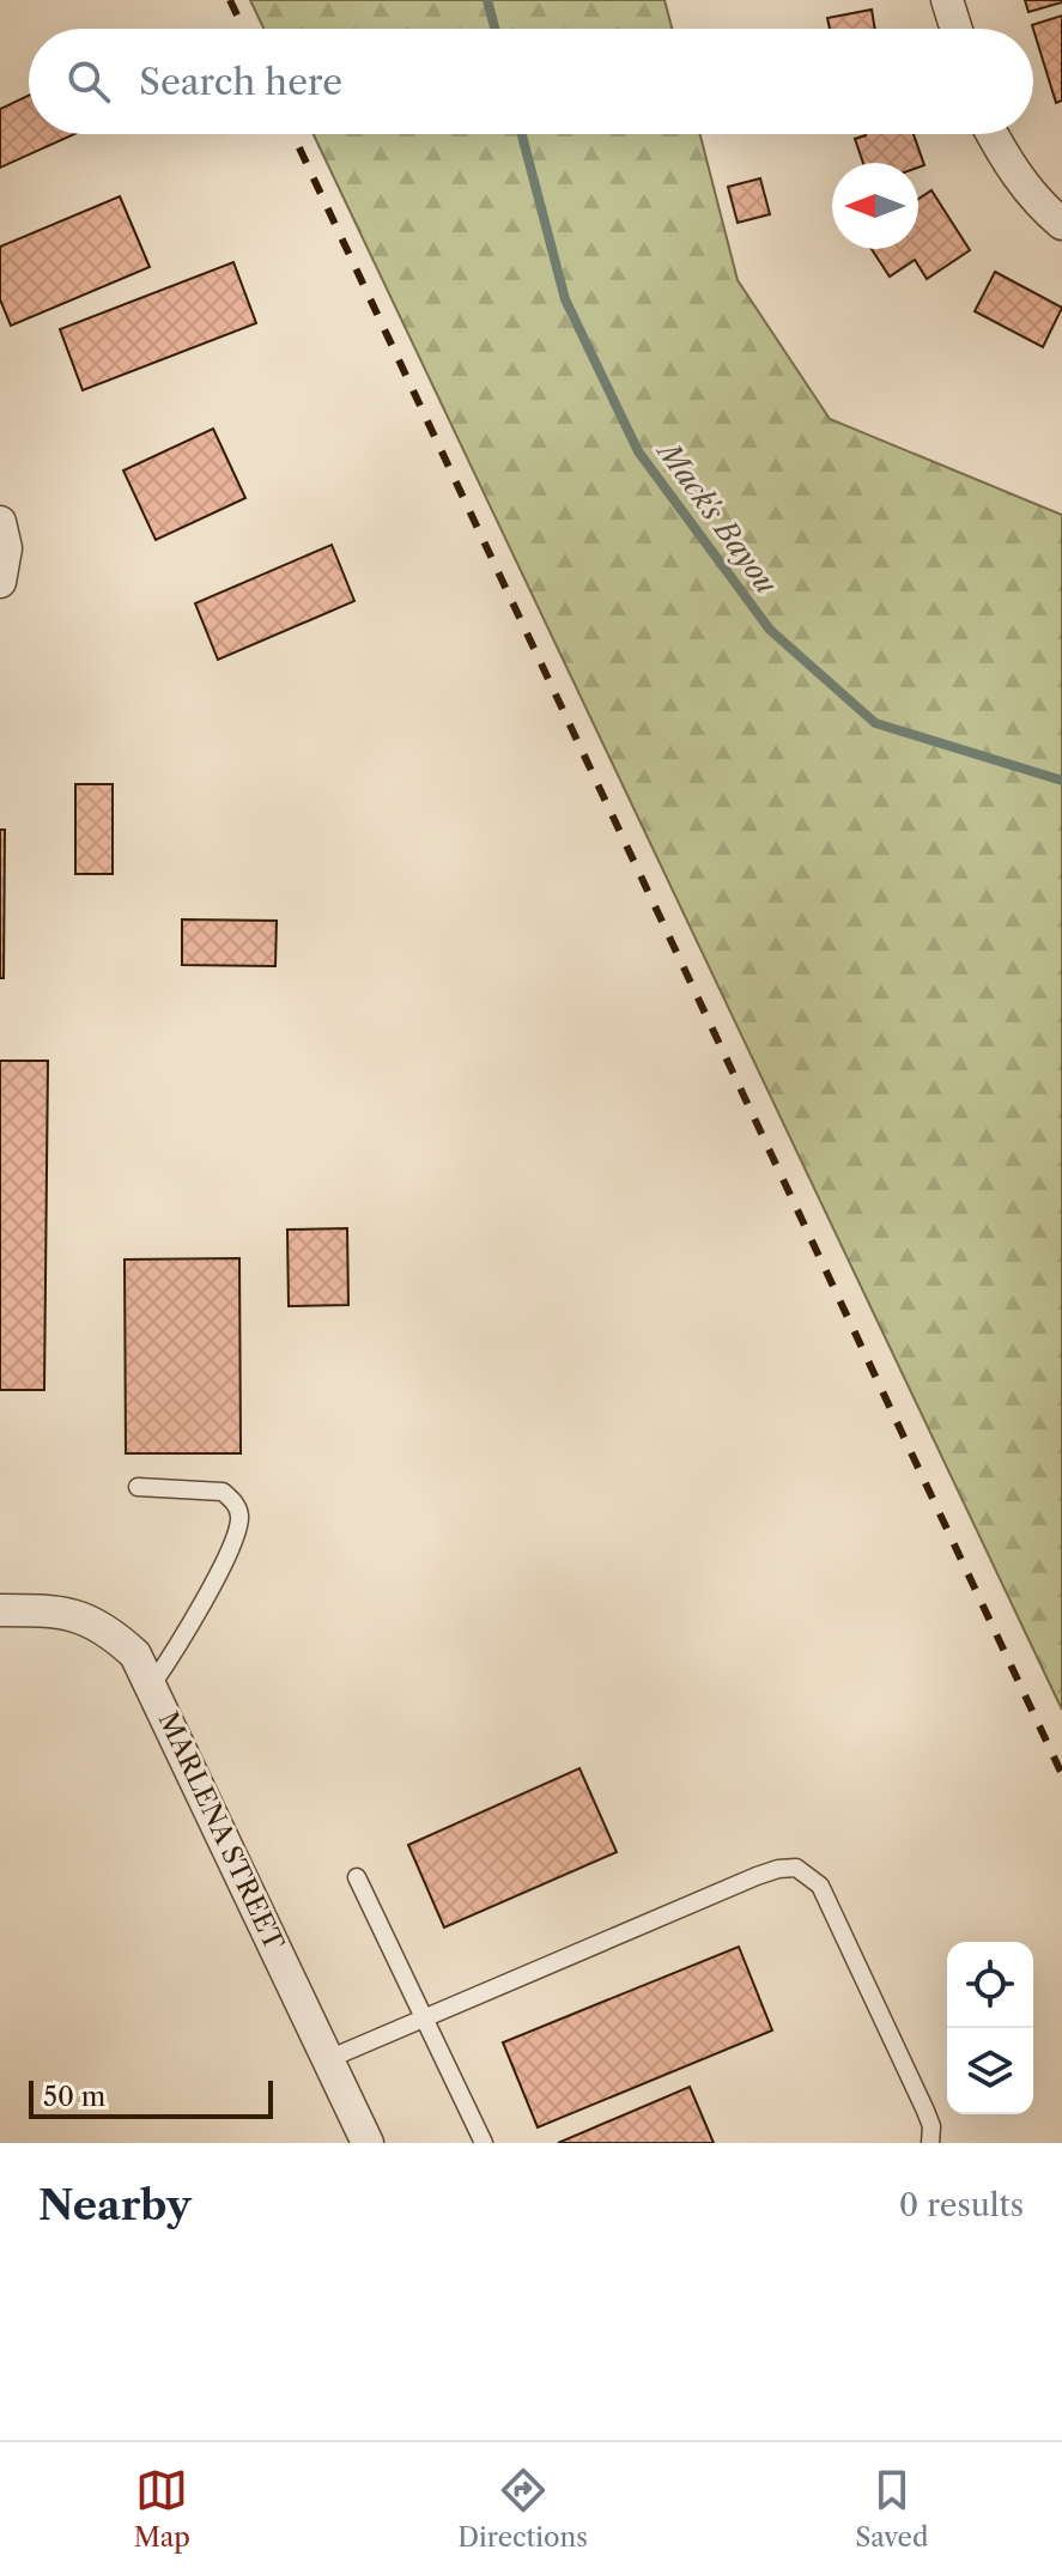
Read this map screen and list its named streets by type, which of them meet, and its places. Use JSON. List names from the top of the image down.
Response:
{
  "streets": {
    "street": ["MARLENA STREET"]
  },
  "water": ["Mack's Bayou"],
  "scale_bar": "50 m",
  "north": "left",
  "page": {
    "search": "Search here",
    "scale": "50 m",
    "heading": ["Nearby", "0 results"],
    "nav": ["Map", "Directions", "Saved"]
  }
}
